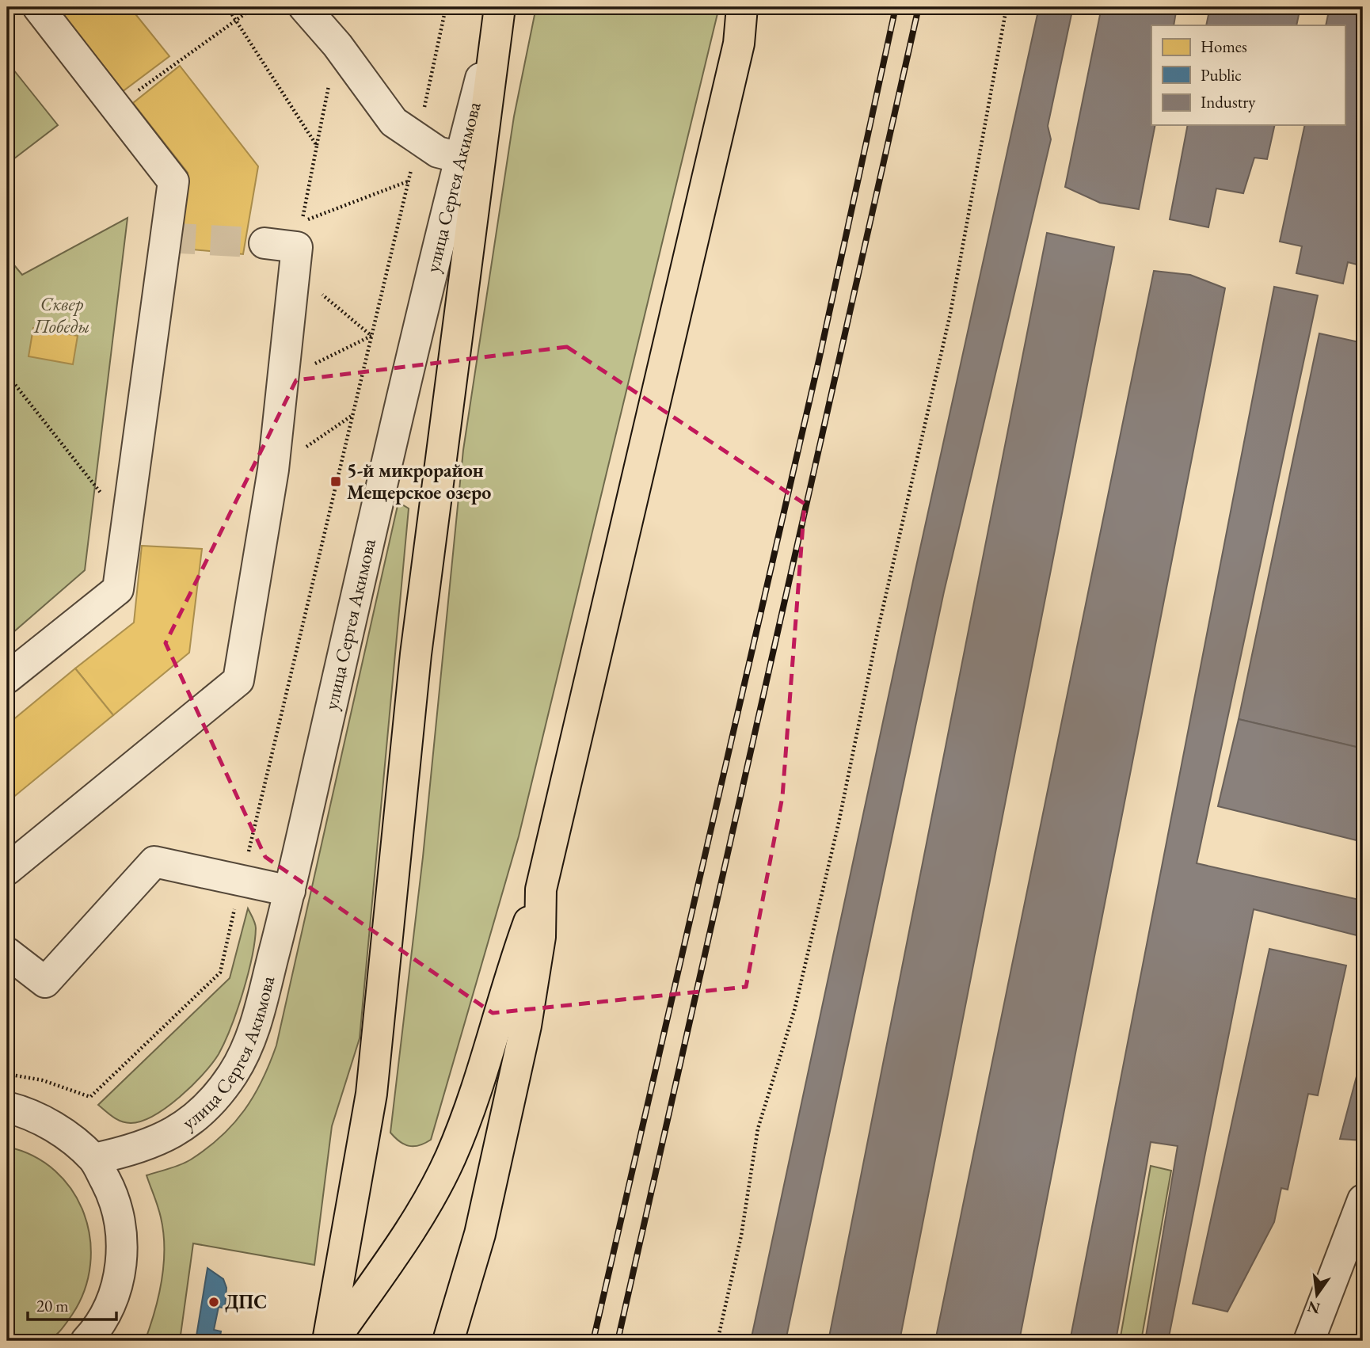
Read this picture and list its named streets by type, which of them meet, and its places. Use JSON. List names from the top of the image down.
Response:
{
  "streets": {
    "street": ["улица Сергея Акимова"]
  },
  "parks": ["Сквер Победы"],
  "places": {
    "transit": ["5-й микрорайон Мещерское озеро"],
    "other": ["ДПС"]
  },
  "legend": ["Homes", "Public", "Industry"],
  "scale_bar": "20 m",
  "north": "bottom"
}
